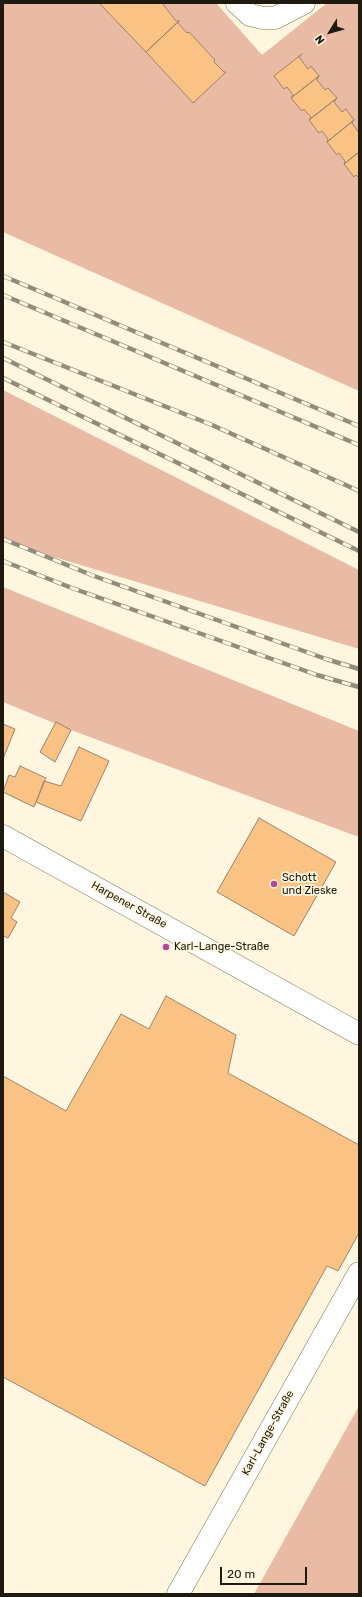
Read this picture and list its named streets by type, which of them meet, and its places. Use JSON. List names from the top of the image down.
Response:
{
  "streets": {
    "street": ["Harpener Straße", "Karl-Lange-Straße"]
  },
  "places": ["Schott und Zieske", "Karl-Lange-Straße"],
  "scale_bar": "20 m",
  "north": "bottom left"
}
